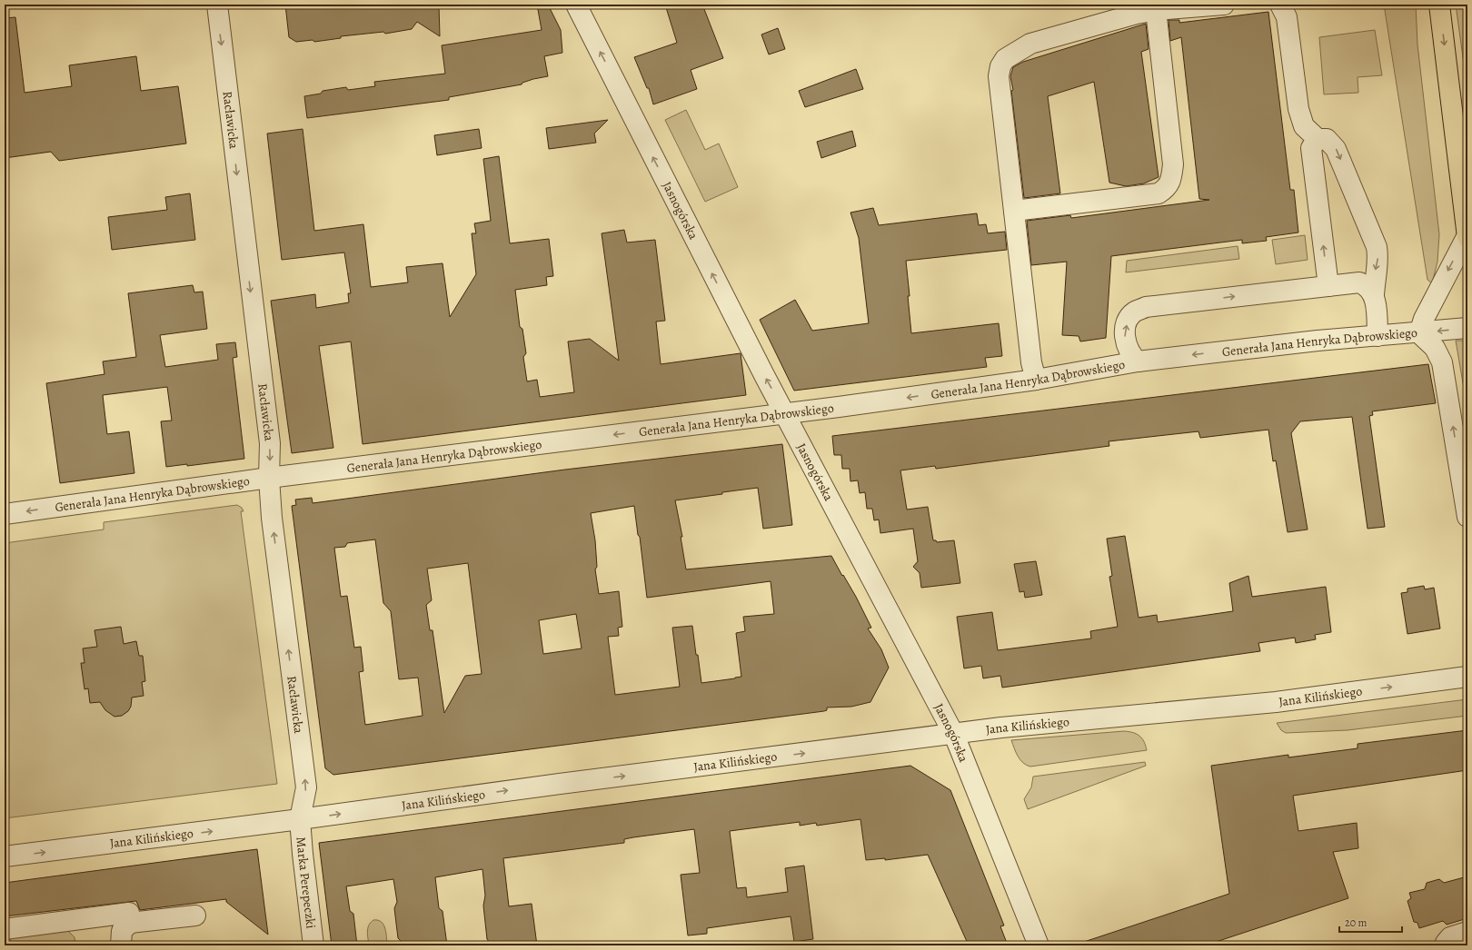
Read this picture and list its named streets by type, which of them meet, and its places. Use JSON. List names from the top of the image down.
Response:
{
  "streets": {
    "street": [
      "Racławicka",
      "Jasnogórska",
      "Generała Jana Henryka Dąbrowskiego",
      "Jana Kilińskiego",
      "Marka Perepeczki"
    ]
  },
  "crossings": [
    ["Racławicka", "Generała Jana Henryka Dąbrowskiego"],
    ["Racławicka", "Jana Kilińskiego"],
    ["Racławicka", "Marka Perepeczki"],
    ["Jasnogórska", "Generała Jana Henryka Dąbrowskiego"],
    ["Jasnogórska", "Jana Kilińskiego"],
    ["Jana Kilińskiego", "Marka Perepeczki"]
  ],
  "one_way": ["Jasnogórska", "Generała Jana Henryka Dąbrowskiego", "Jana Kilińskiego"],
  "scale_bar": "20 m"
}
